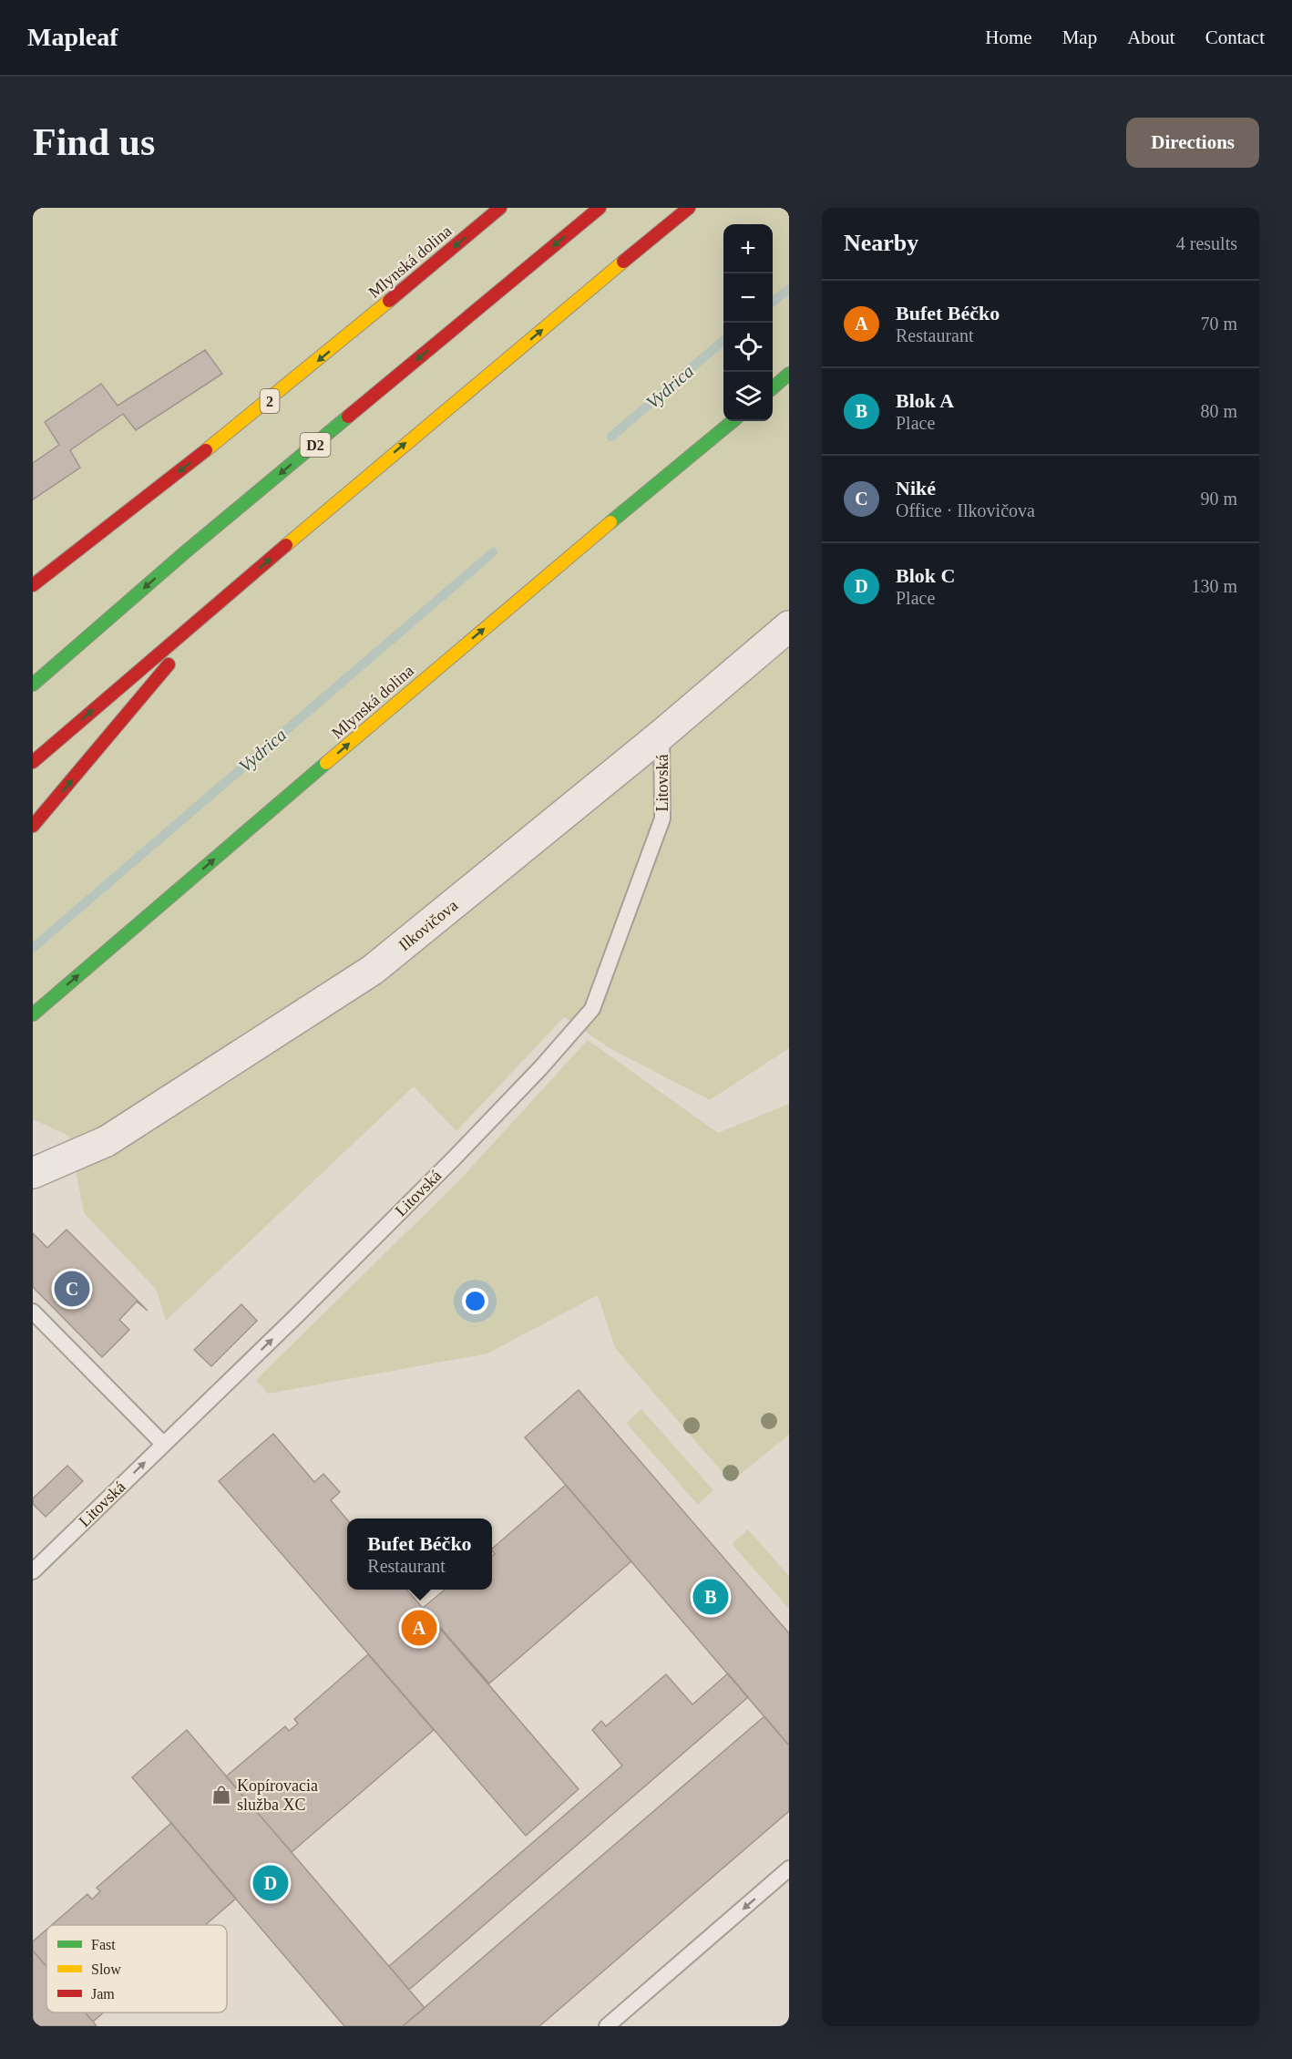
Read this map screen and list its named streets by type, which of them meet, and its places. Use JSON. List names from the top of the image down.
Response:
{
  "streets": {
    "main road": ["Mlynská dolina", "2", "D2"],
    "street": ["Ilkovičova"],
    "lane": ["Litovská"]
  },
  "crossings": [
    ["Litovská", "Ilkovičova"]
  ],
  "one_way": ["Litovská"],
  "water": ["Vydrica"],
  "places": {
    "shop": ["Kopírovacia služba XC"]
  },
  "legend": ["Fast", "Slow", "Jam"],
  "page": {
    "header": "Mapleaf",
    "nav": [
      "Home",
      "Map",
      "About",
      "Contact"
    ],
    "buttons": "Directions",
    "title": "Find us",
    "heading": ["Nearby", "4 results"],
    "map_buttons": ["+", "−"],
    "list": [
      {
        "mark": "A",
        "name": "Bufet Béčko",
        "note": "Restaurant",
        "value": "70 m"
      },
      {
        "mark": "B",
        "name": "Blok A",
        "note": "Place",
        "value": "80 m"
      },
      {
        "mark": "C",
        "name": "Niké",
        "note": "Office · Ilkovičova",
        "value": "90 m"
      },
      {
        "mark": "D",
        "name": "Blok C",
        "note": "Place",
        "value": "130 m"
      }
    ],
    "pins": [
      "C",
      "B",
      "A",
      "D"
    ],
    "popup": ["Bufet Béčko", "Restaurant"]
  }
}
